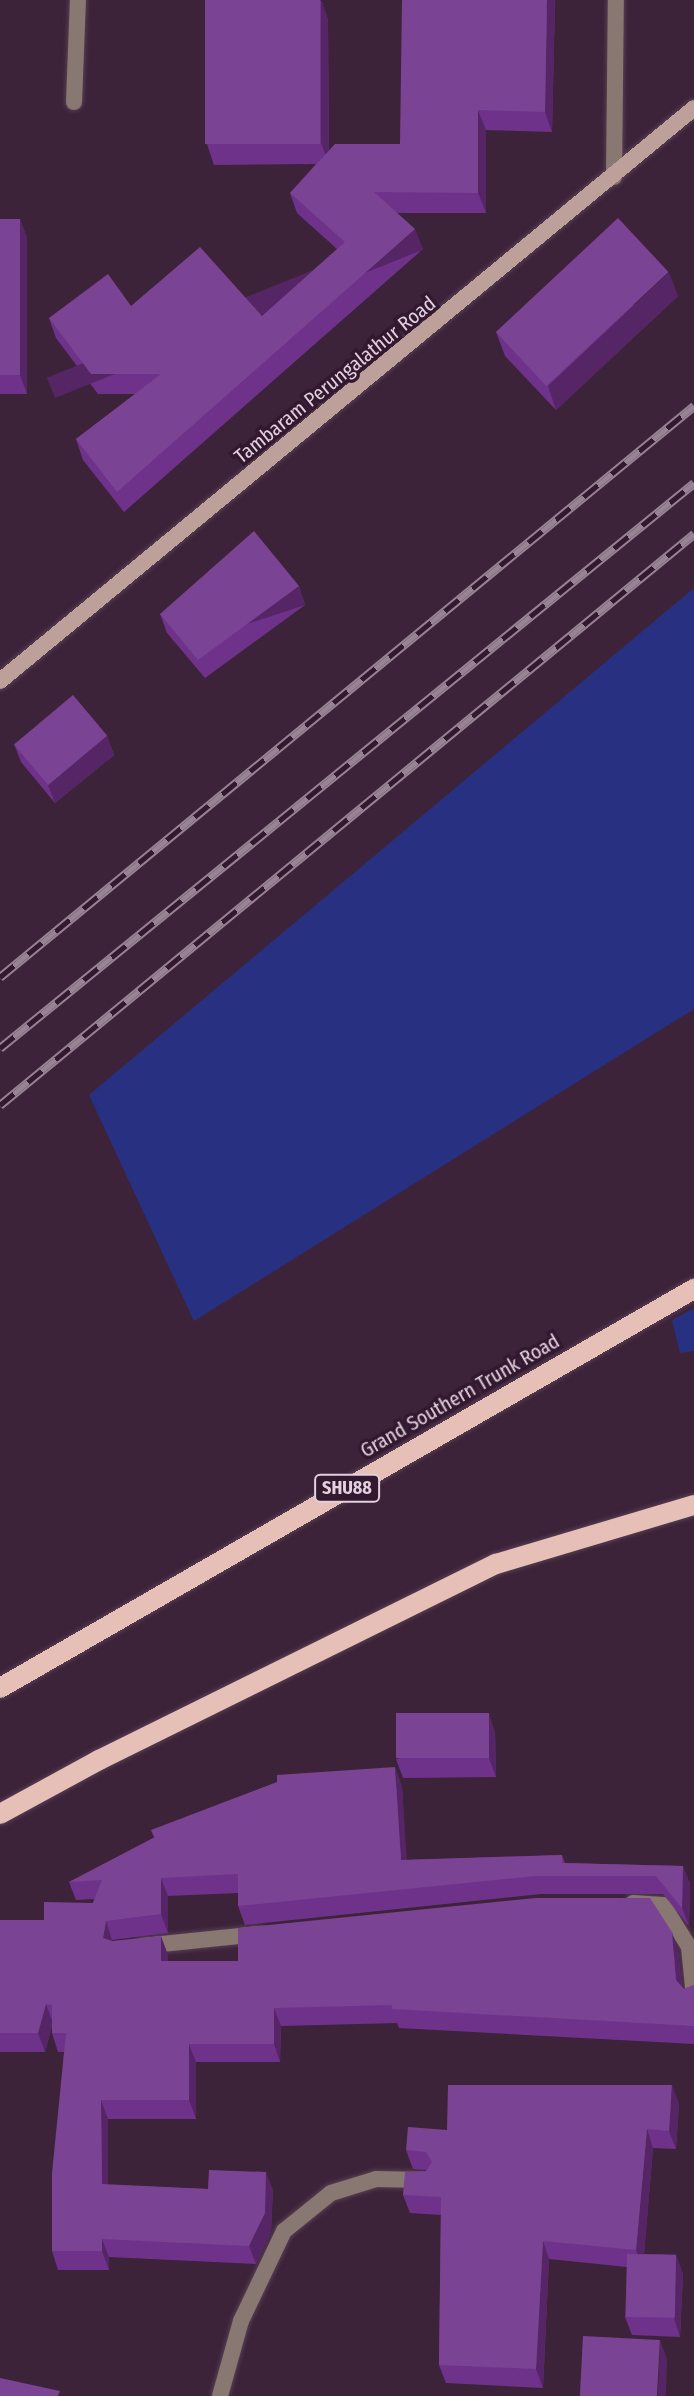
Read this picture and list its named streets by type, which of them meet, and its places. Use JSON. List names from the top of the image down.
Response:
{
  "streets": {
    "main road": ["Grand Southern Trunk Road", "SHU88"],
    "street": ["Tambaram Perungalathur Road"]
  }
}
